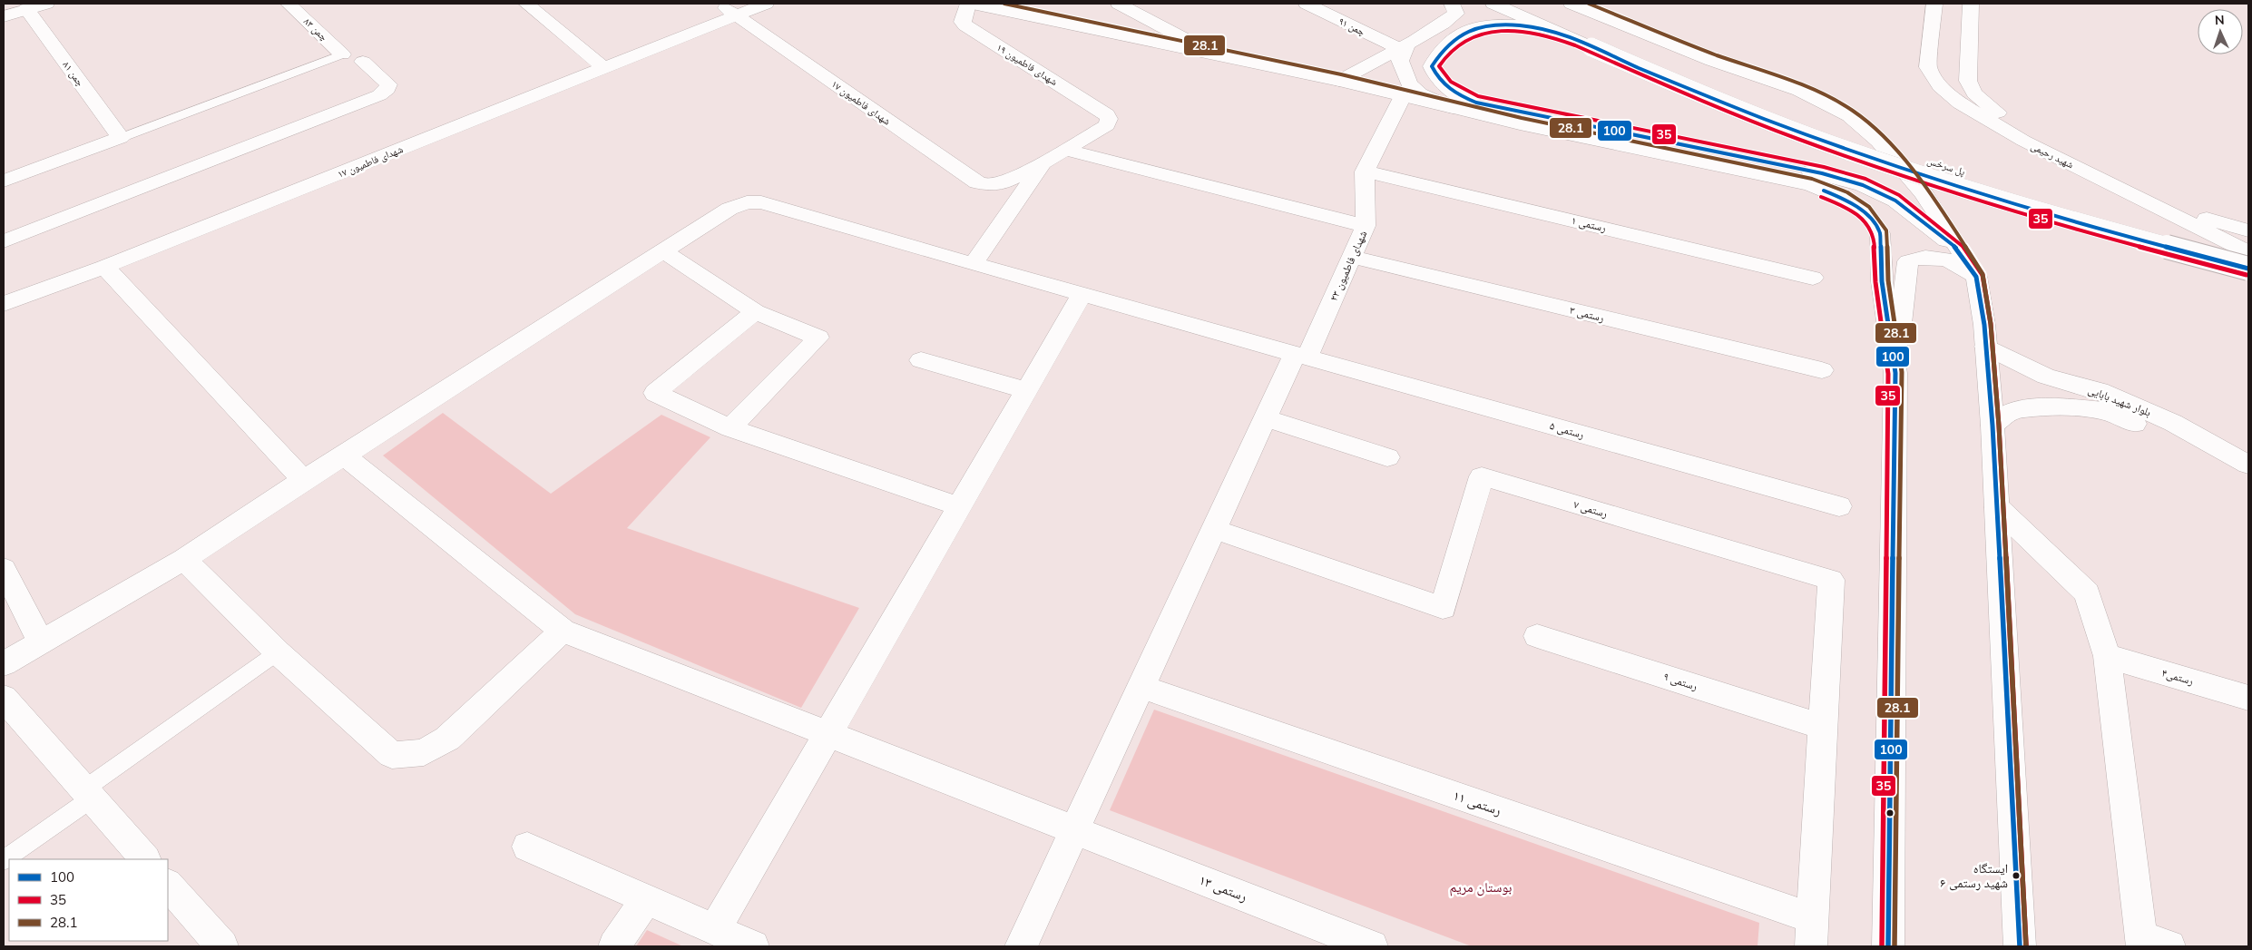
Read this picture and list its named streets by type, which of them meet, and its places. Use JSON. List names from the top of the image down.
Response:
{
  "streets": {
    "street": [
      "چمن ۹۱",
      "چمن ۸۳",
      "شهدای فاطمیون ۱۹",
      "چمن ۸۱",
      "شهدای فاطمیون ۱۷",
      "شهید رحیمی",
      "پل سرخس",
      "رستمی ۱",
      "شهدای فاطمیون ۲۳",
      "رستمی ۳",
      "بلوار شهید بابایی",
      "رستمی ۵",
      "رستمی ۷",
      "رستمی۴",
      "رستمی ۹",
      "رستمی ۱۱",
      "رستمی ۱۳"
    ]
  },
  "crossings": [
    ["شهید رحیمی", "پل سرخس"],
    ["رستمی ۱", "شهدای فاطمیون ۲۳"],
    ["شهدای فاطمیون ۲۳", "رستمی ۳"],
    ["شهدای فاطمیون ۲۳", "رستمی ۵"],
    ["شهدای فاطمیون ۲۳", "رستمی ۷"],
    ["شهدای فاطمیون ۲۳", "رستمی ۱۱"],
    ["شهدای فاطمیون ۲۳", "رستمی ۱۳"],
    ["رستمی ۵", "رستمی ۱۳"],
    ["رستمی ۷", "رستمی ۹"]
  ],
  "parks": ["بوستان مریم"],
  "places": ["ایستگاه شهید رستمی ۶"],
  "lines": ["transit line 28.1", "transit line 100", "transit line 35"],
  "legend": ["100", "35", "28.1"],
  "north": "top"
}
